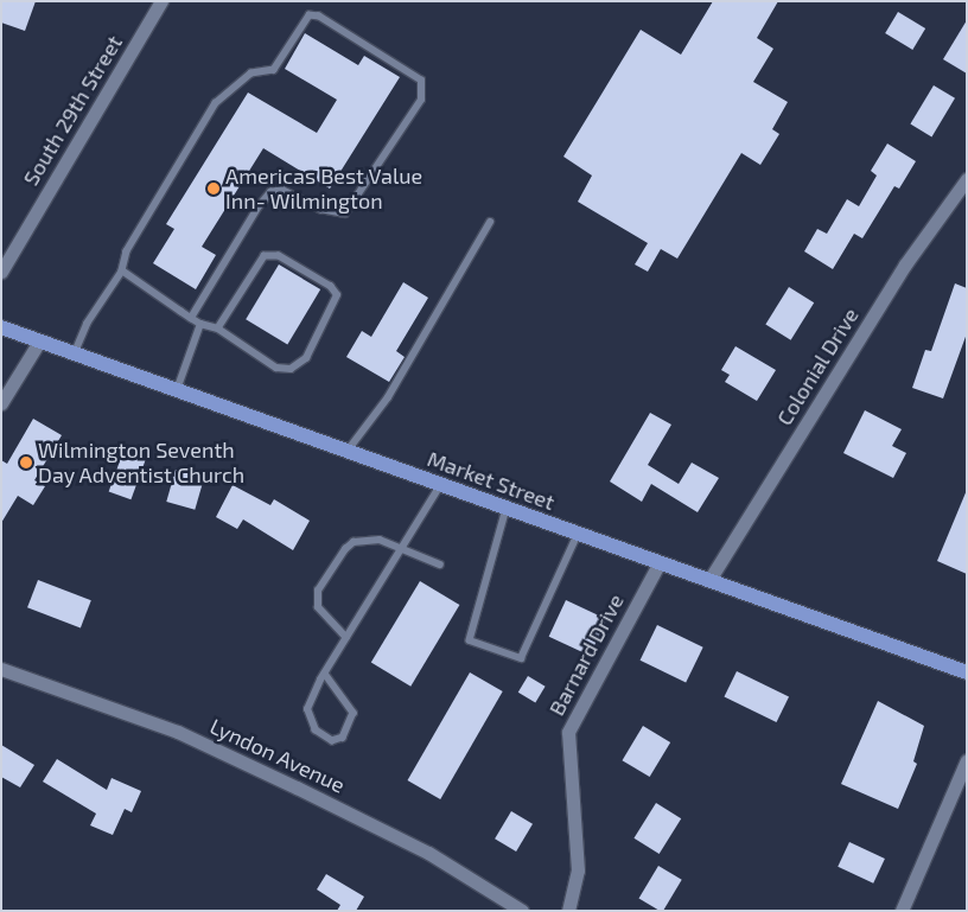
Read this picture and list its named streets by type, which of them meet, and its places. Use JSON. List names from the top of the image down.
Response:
{
  "streets": {
    "main road": ["Market Street"],
    "street": [
      "South 29th Street",
      "Colonial Drive",
      "Barnard Drive",
      "Lyndon Avenue"
    ]
  },
  "crossings": [
    ["Colonial Drive", "Market Street"],
    ["Market Street", "Barnard Drive"]
  ],
  "places": ["Americas Best Value Inn- Wilmington", "Wilmington Seventh Day Adventist Church"]
}
